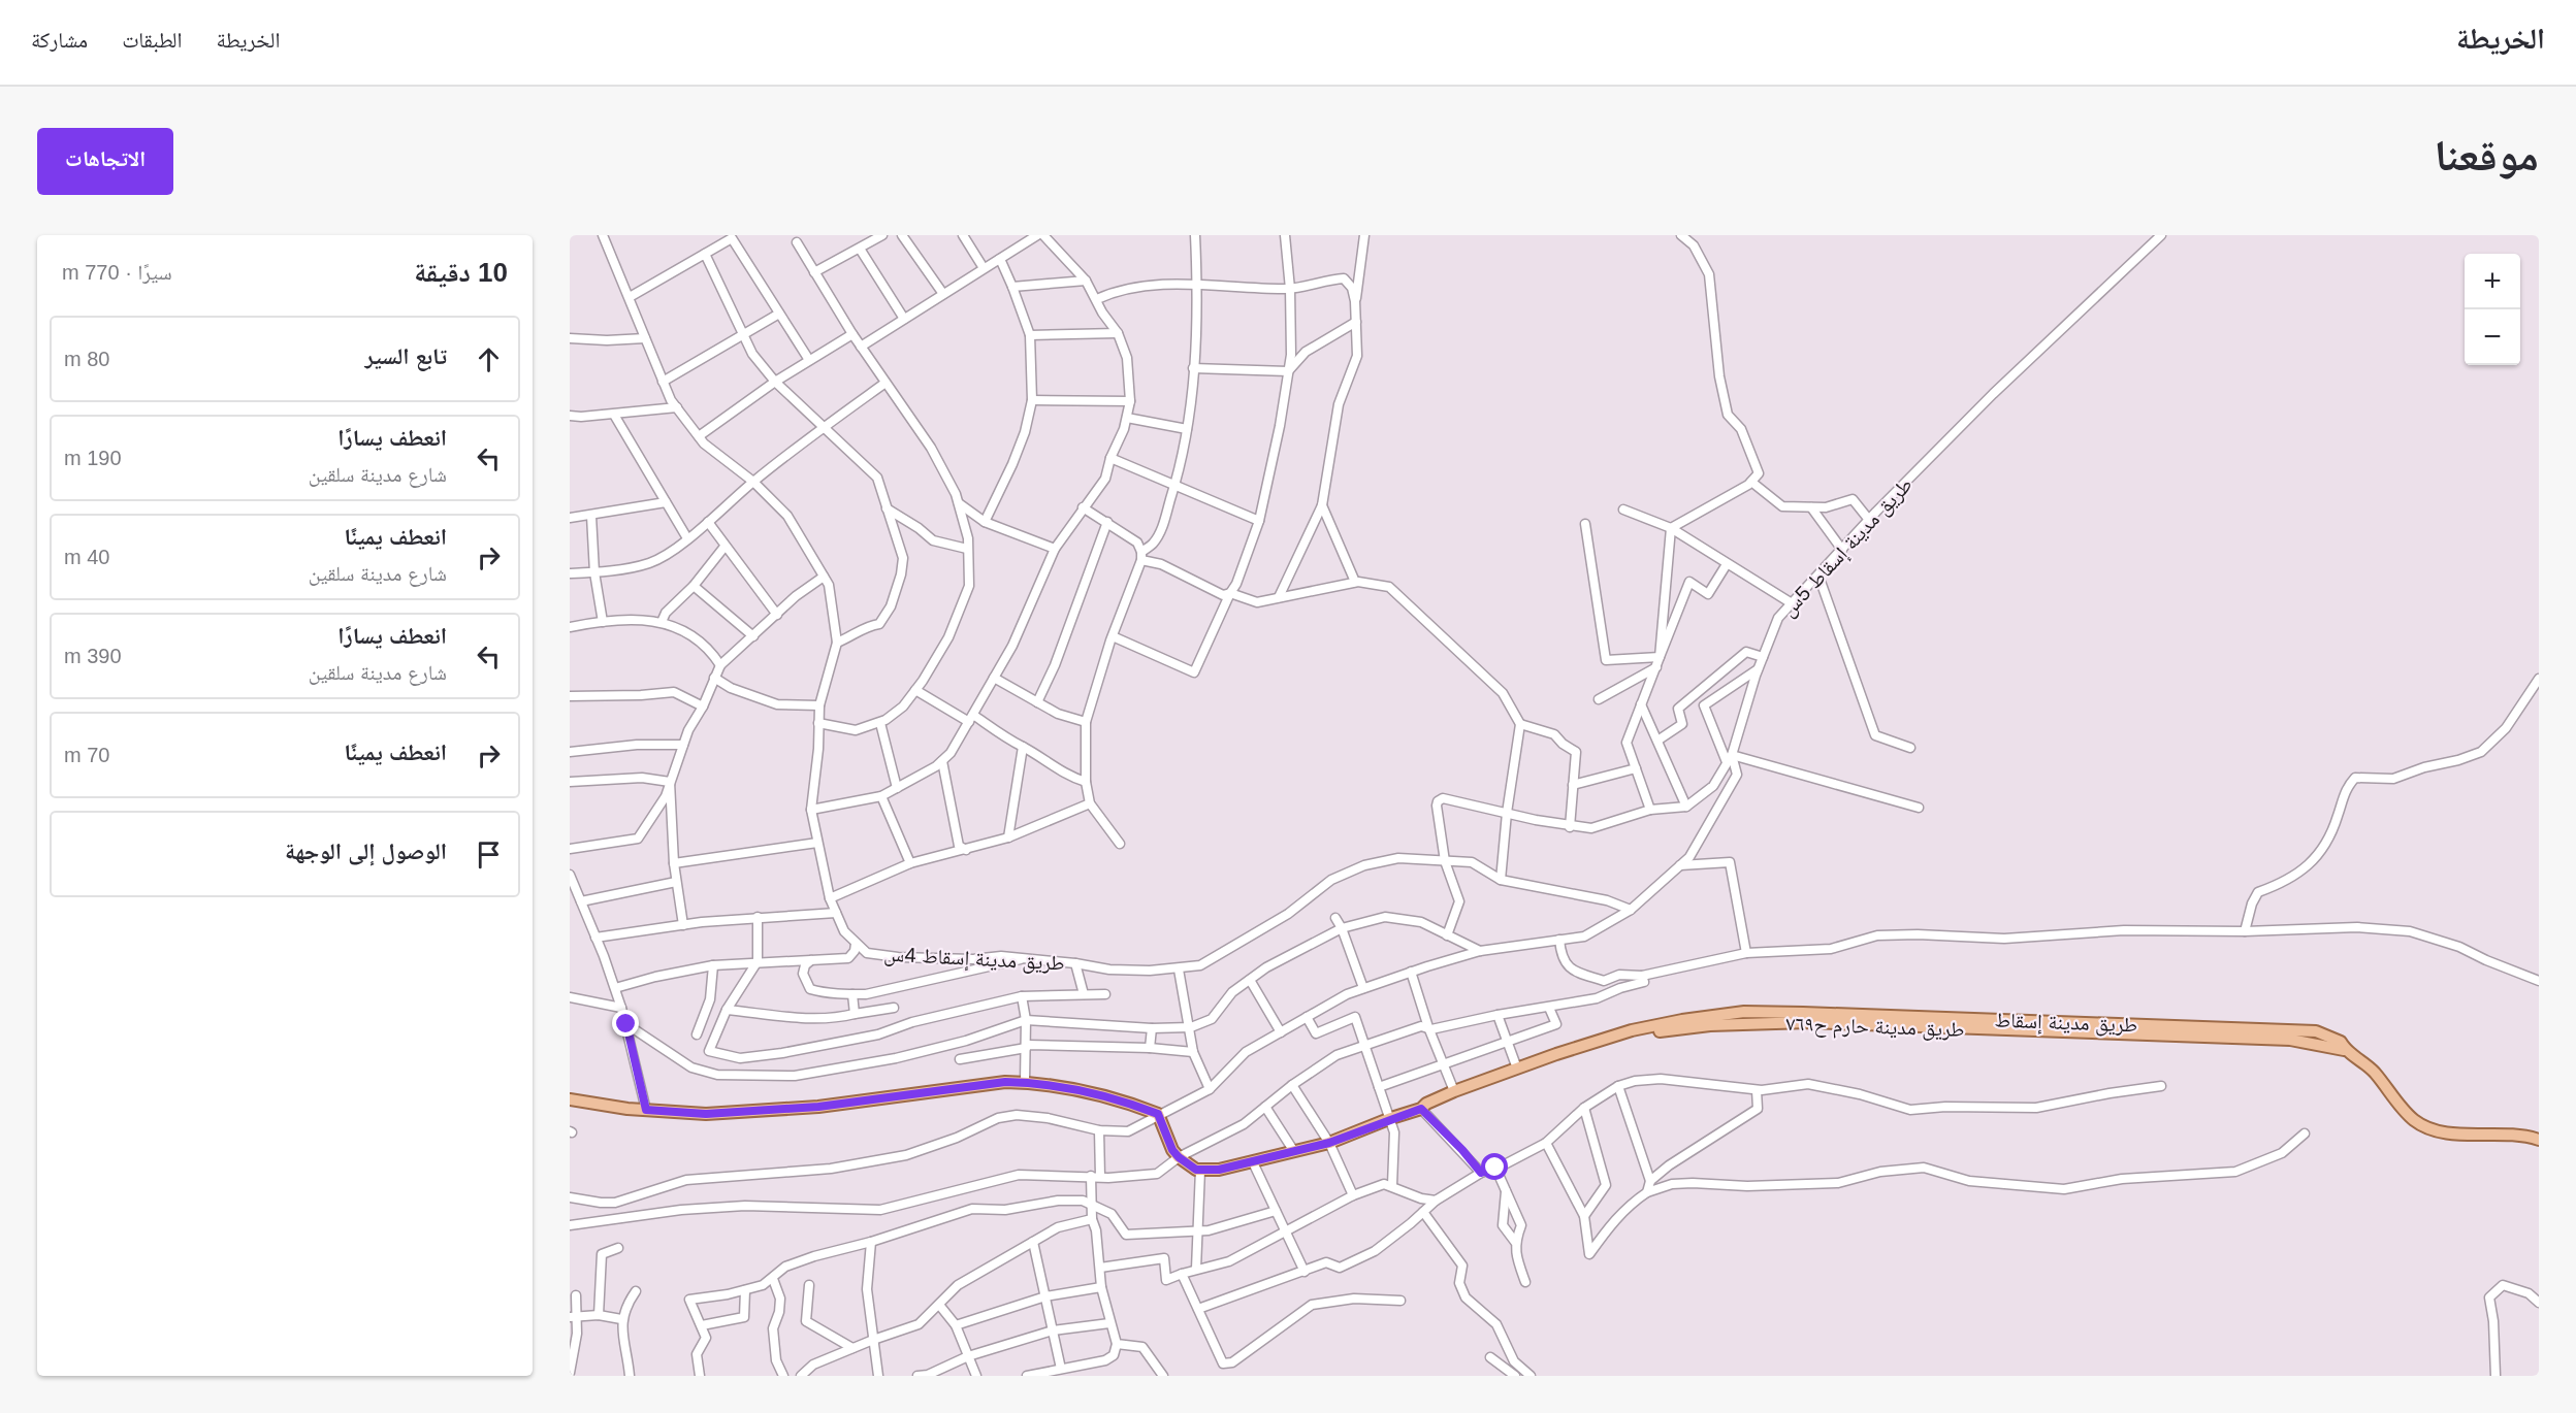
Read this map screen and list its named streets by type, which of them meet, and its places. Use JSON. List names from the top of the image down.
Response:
{
  "streets": {
    "main road": ["طريق مدينة حارم ح٧٦٩"],
    "street": ["طريق مدينة إسقاط 5س", "طريق مدينة إسقاط 4س"]
  },
  "crossings": [
    ["طريق مدينة إسقاط 5س", "طريق مدينة إسقاط 4س"]
  ],
  "page": {
    "header": "الخريطة",
    "nav": ["الخريطة", "الطبقات", "مشاركة"],
    "title": "موقعنا",
    "buttons": "الاتجاهات",
    "heading": ["10 دقيقة", "سيرًا · 770 m"],
    "map_buttons": ["+", "−"],
    "list": [
      ["تابع السير", "80 m"],
      ["انعطف يسارًا", "شارع مدينة سلقين", "190 m"],
      ["انعطف يمينًا", "شارع مدينة سلقين", "40 m"],
      ["انعطف يسارًا", "شارع مدينة سلقين", "390 m"],
      ["انعطف يمينًا", "70 m"],
      "الوصول إلى الوجهة"
    ]
  }
}
